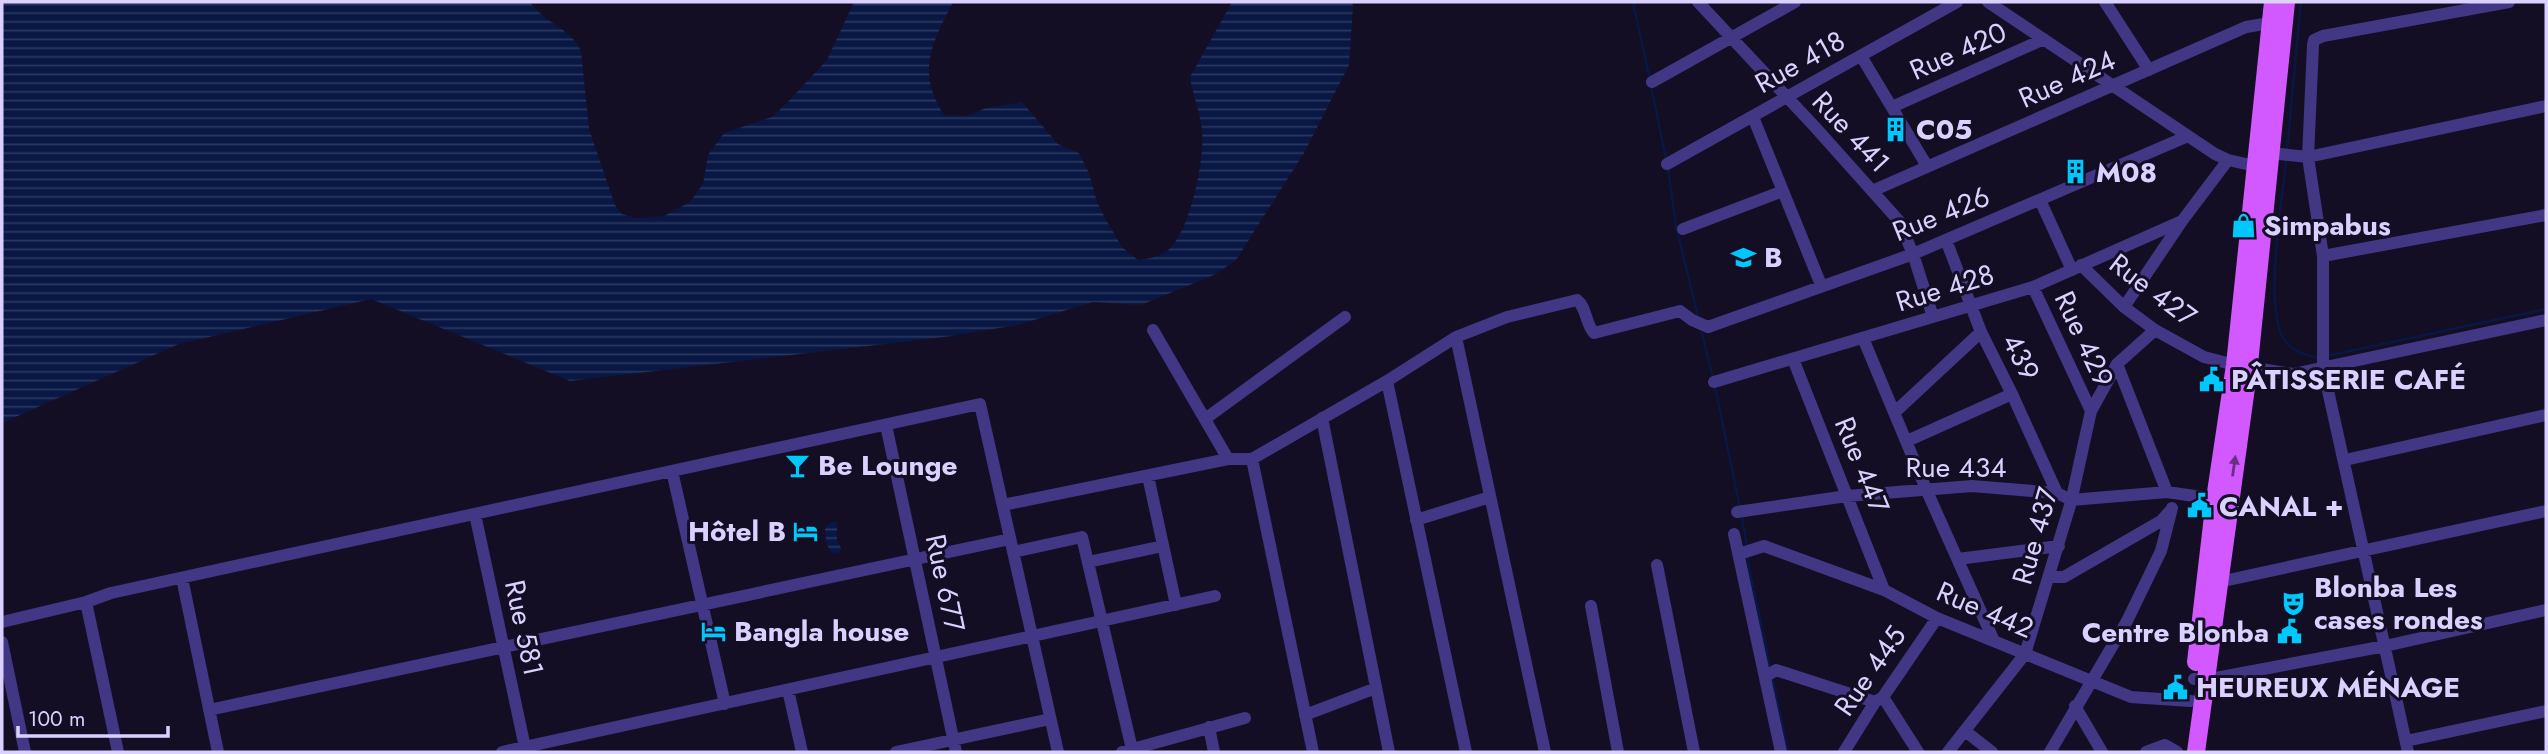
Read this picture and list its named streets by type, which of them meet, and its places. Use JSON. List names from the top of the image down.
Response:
{
  "streets": {
    "street": [
      "Rue 420",
      "Rue 418",
      "Rue 424",
      "Rue 441",
      "Rue 426",
      "Rue 428",
      "Rue 427",
      "Rue 429",
      "439",
      "Rue 447",
      "Rue 434",
      "Rue 437",
      "Rue 677",
      "Rue 442",
      "Rue 581",
      "Rue 445"
    ]
  },
  "crossings": [
    ["Rue 418", "Rue 441"],
    ["Rue 424", "Rue 441"],
    ["Rue 441", "Rue 426"],
    ["Rue 441", "Rue 428"],
    ["Rue 426", "Rue 427"],
    ["Rue 426", "439"],
    ["Rue 428", "Rue 427"],
    ["Rue 428", "Rue 429"],
    ["Rue 428", "439"],
    ["Rue 428", "Rue 447"],
    ["Rue 427", "Rue 437"],
    ["Rue 429", "Rue 437"],
    ["439", "Rue 434"],
    ["Rue 447", "Rue 434"],
    ["Rue 447", "Rue 442"],
    ["Rue 434", "Rue 437"],
    ["Rue 437", "Rue 442"],
    ["Rue 442", "Rue 445"]
  ],
  "places": {
    "building": ["C05", "M08"],
    "shop": ["Simpabus"],
    "school or university": ["B"],
    "public building": [
      "PÂTISSERIE CAFÉ",
      "CANAL +",
      "Centre Blonba",
      "HEUREUX MÉNAGE"
    ],
    "bar": ["Be Lounge"],
    "hotel": ["Hôtel B", "Bangla house"],
    "theatre": ["Blonba Les cases rondes"]
  },
  "scale_bar": "100 m"
}
